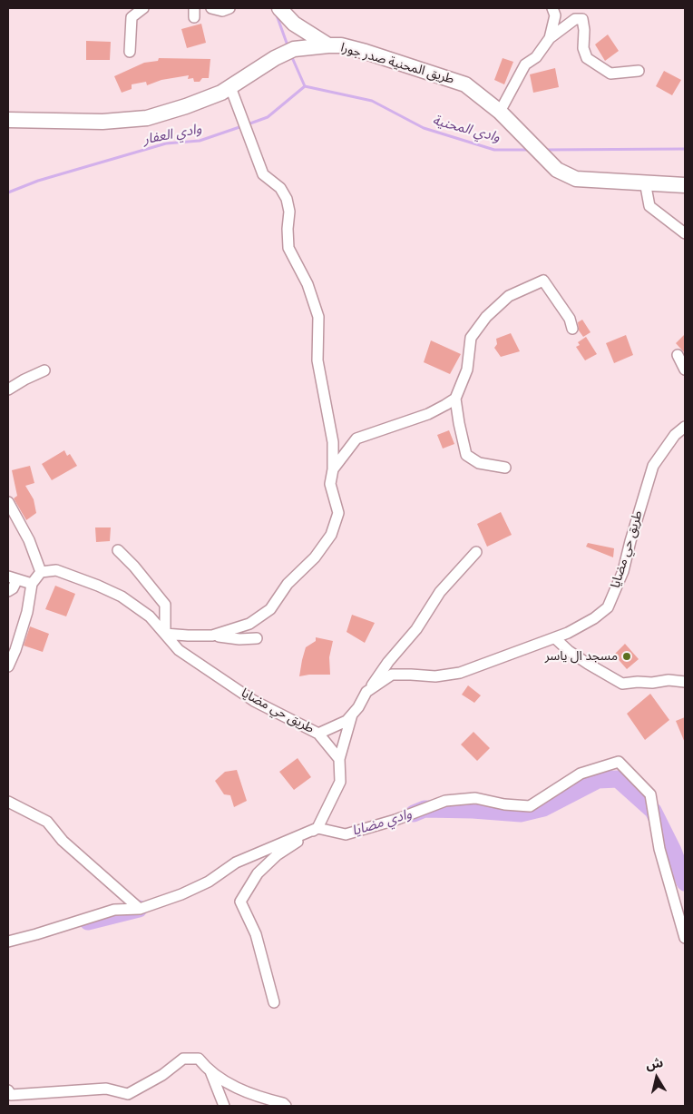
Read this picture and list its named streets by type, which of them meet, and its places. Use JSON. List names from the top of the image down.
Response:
{
  "streets": {
    "main road": ["طريق المحنية صدر جورا"],
    "street": ["طريق حي مضايا"]
  },
  "water": ["وادي المحنية", "وادي العفار", "وادي مضايا"],
  "places": ["مسجد ال ياسر"],
  "north": "top"
}
